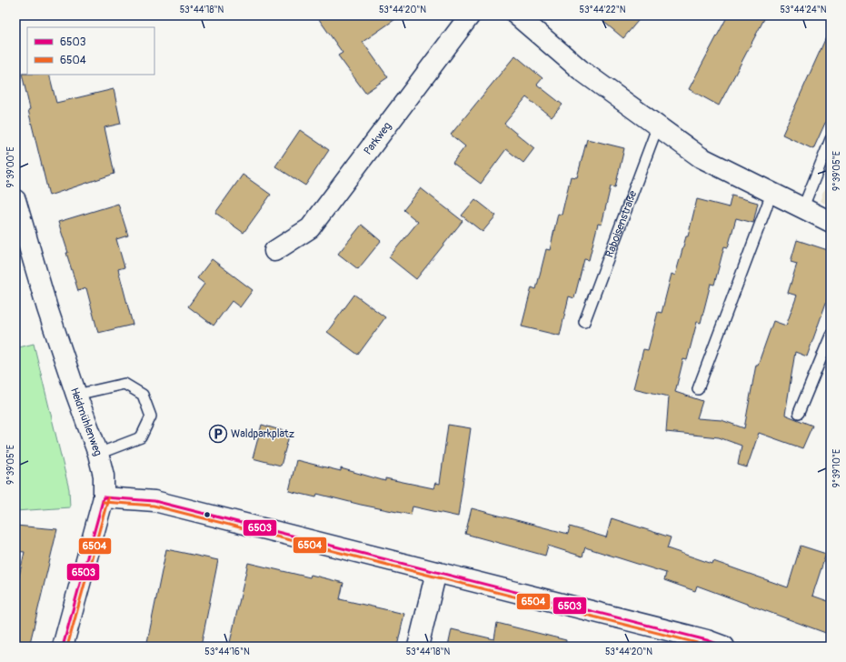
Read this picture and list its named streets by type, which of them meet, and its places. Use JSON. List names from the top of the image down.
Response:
{
  "streets": {
    "street": ["Parkweg", "Heidmühlenweg"],
    "lane": ["Raboisenstraße"]
  },
  "places": {
    "parking": ["Waldparkplatz"]
  },
  "lines": ["transit line 6503", "transit line 6504"],
  "legend": ["6503", "6504"],
  "coordinates": [
    "53°44'18\"N",
    "53°44'20\"N",
    "53°44'22\"N",
    "53°44'24\"N",
    "9°39'00\"E",
    "9°39'05\"E",
    "9°39'10\"E",
    "53°44'16\"N"
  ]
}
